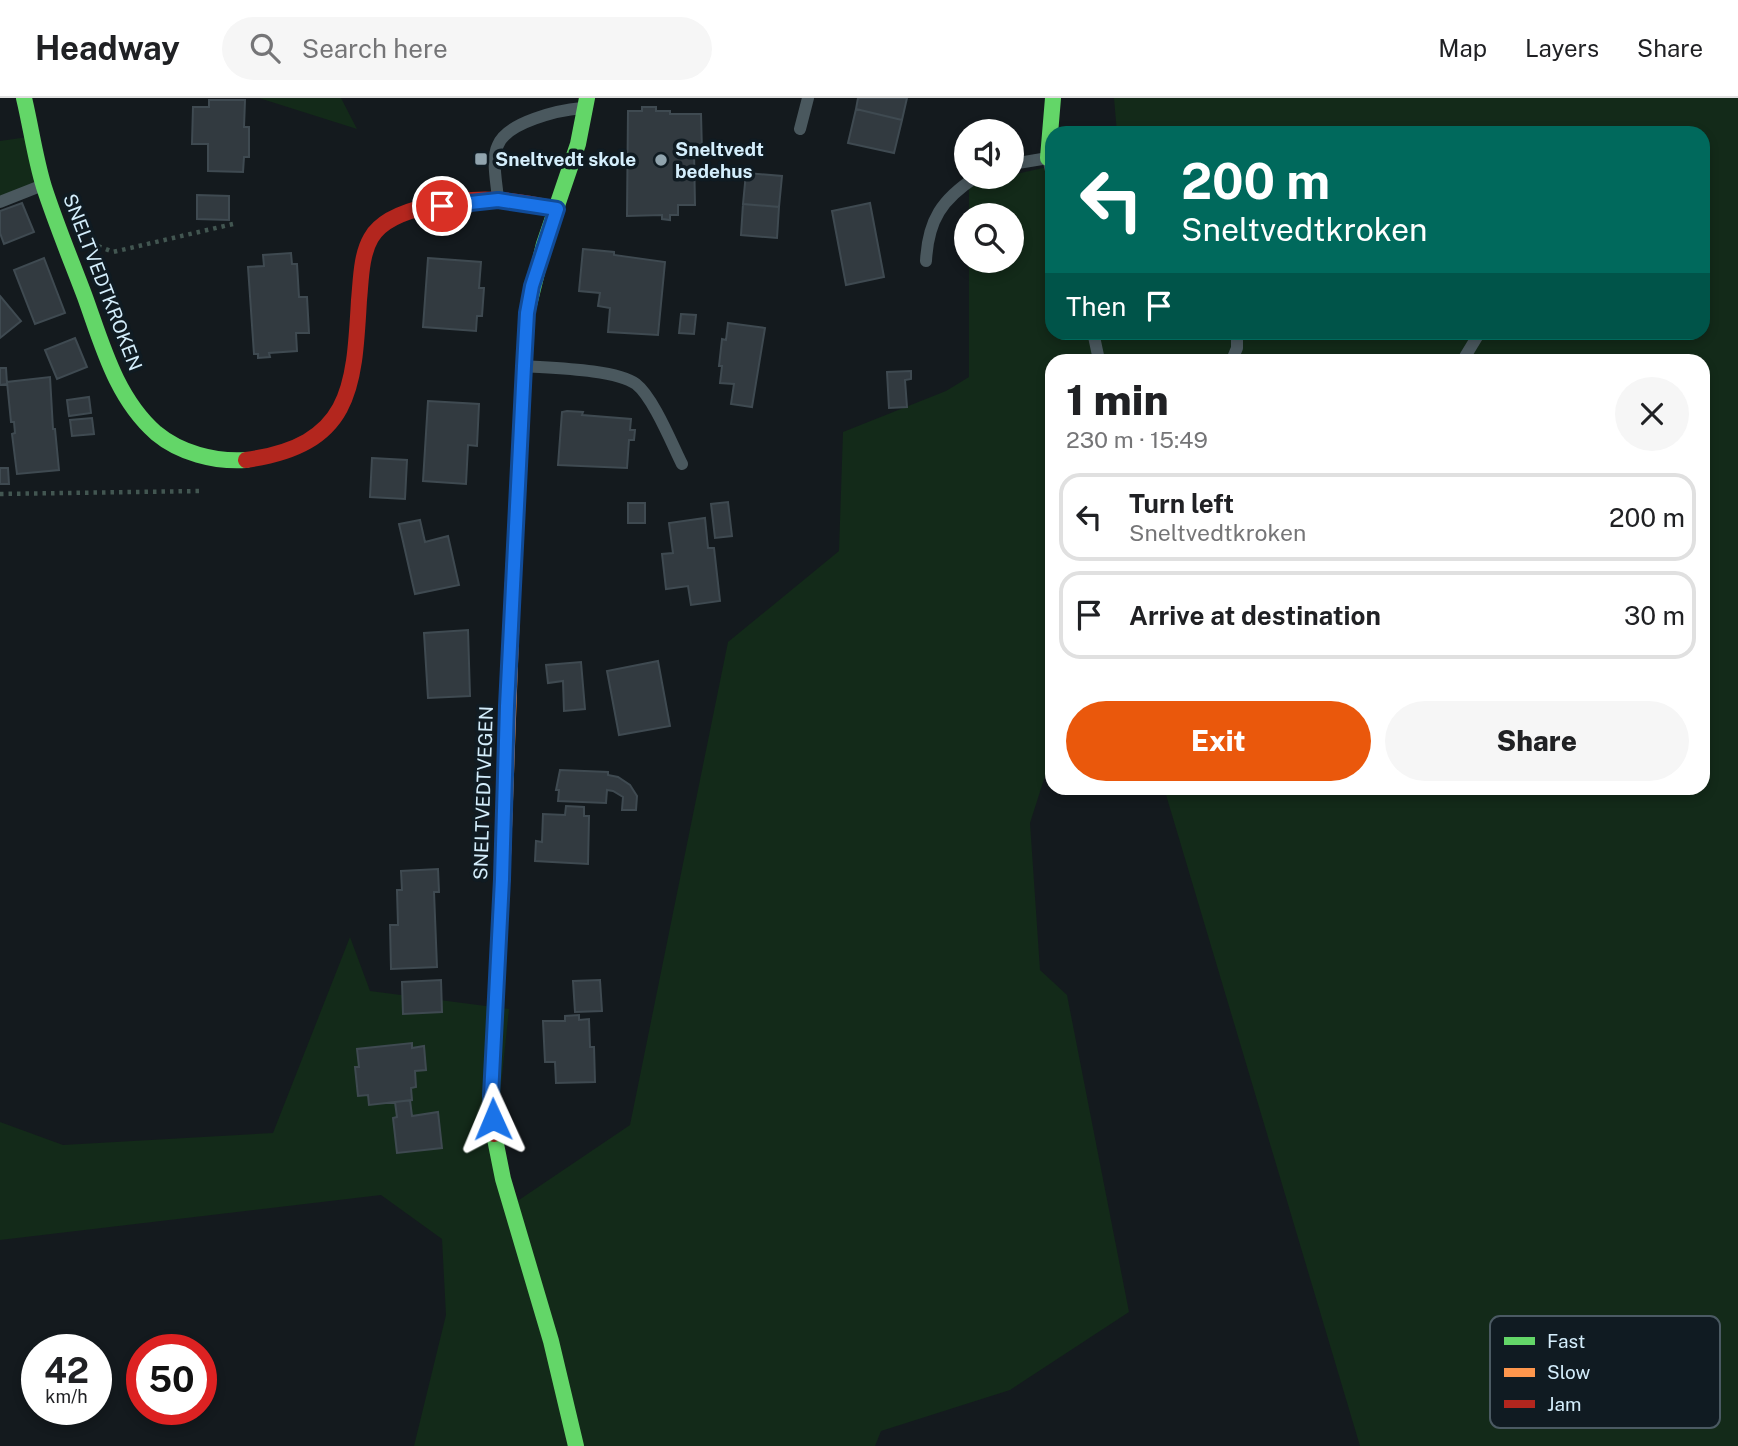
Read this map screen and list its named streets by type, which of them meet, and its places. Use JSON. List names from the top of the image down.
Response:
{
  "streets": {
    "main road": ["SNELTVEDTKROKEN", "SNELTVEDTVEGEN"]
  },
  "crossings": [
    ["SNELTVEDTKROKEN", "SNELTVEDTVEGEN"]
  ],
  "places": {
    "transit": ["Sneltvedt skole"],
    "other": ["Sneltvedt bedehus"]
  },
  "legend": ["Fast", "Slow", "Jam"],
  "page": {
    "header": "Headway",
    "search": "Search here",
    "nav": ["Map", "Layers", "Share"],
    "turn": ["200 m", "Sneltvedtkroken"],
    "then": "Then",
    "heading": ["1 min", "230 m · 15:49"],
    "list": [
      {
        "name": "Turn left",
        "note": "Sneltvedtkroken",
        "value": "200 m"
      },
      {
        "name": "Arrive at destination",
        "value": "30 m"
      }
    ],
    "buttons": ["Exit", "Share"],
    "speed": "42 km/h",
    "limit": "50"
  }
}
